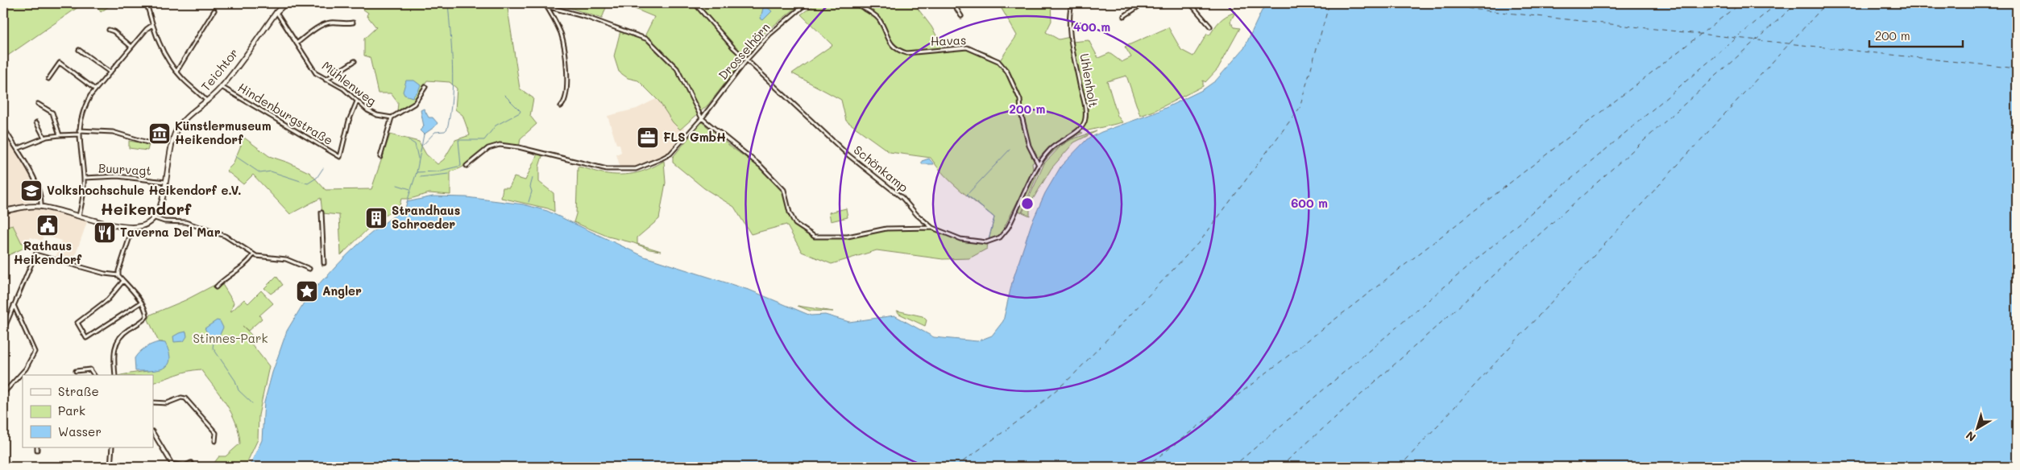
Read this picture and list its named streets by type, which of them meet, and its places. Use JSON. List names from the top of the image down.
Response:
{
  "streets": {
    "street": [
      "Havas",
      "Drosselhörn",
      "Teichtor",
      "Uhlenholt",
      "Mühlenweg",
      "Hindenburgstraße",
      "Schönkamp",
      "Buurvagt"
    ]
  },
  "crossings": [
    ["Havas", "Uhlenholt"],
    ["Drosselhörn", "Schönkamp"],
    ["Teichtor", "Mühlenweg"],
    ["Teichtor", "Hindenburgstraße"],
    ["Teichtor", "Buurvagt"],
    ["Uhlenholt", "Schönkamp"],
    ["Mühlenweg", "Hindenburgstraße"]
  ],
  "districts": ["Heikendorf"],
  "parks": ["Stinnes-Park"],
  "places": {
    "museum": ["Künstlermuseum Heikendorf"],
    "office": ["FLS GmbH"],
    "school or university": ["Volkshochschule Heikendorf e.V."],
    "building": ["Strandhaus Schroeder"],
    "public building": ["Rathaus Heikendorf"],
    "restaurant": ["Taverna Del Mar"],
    "place": ["Angler"]
  },
  "legend": ["Straße", "Park", "Wasser"],
  "scale_bar": "200 m",
  "north": "bottom left",
  "rings": ["400 m", "200 m", "600 m"]
}
